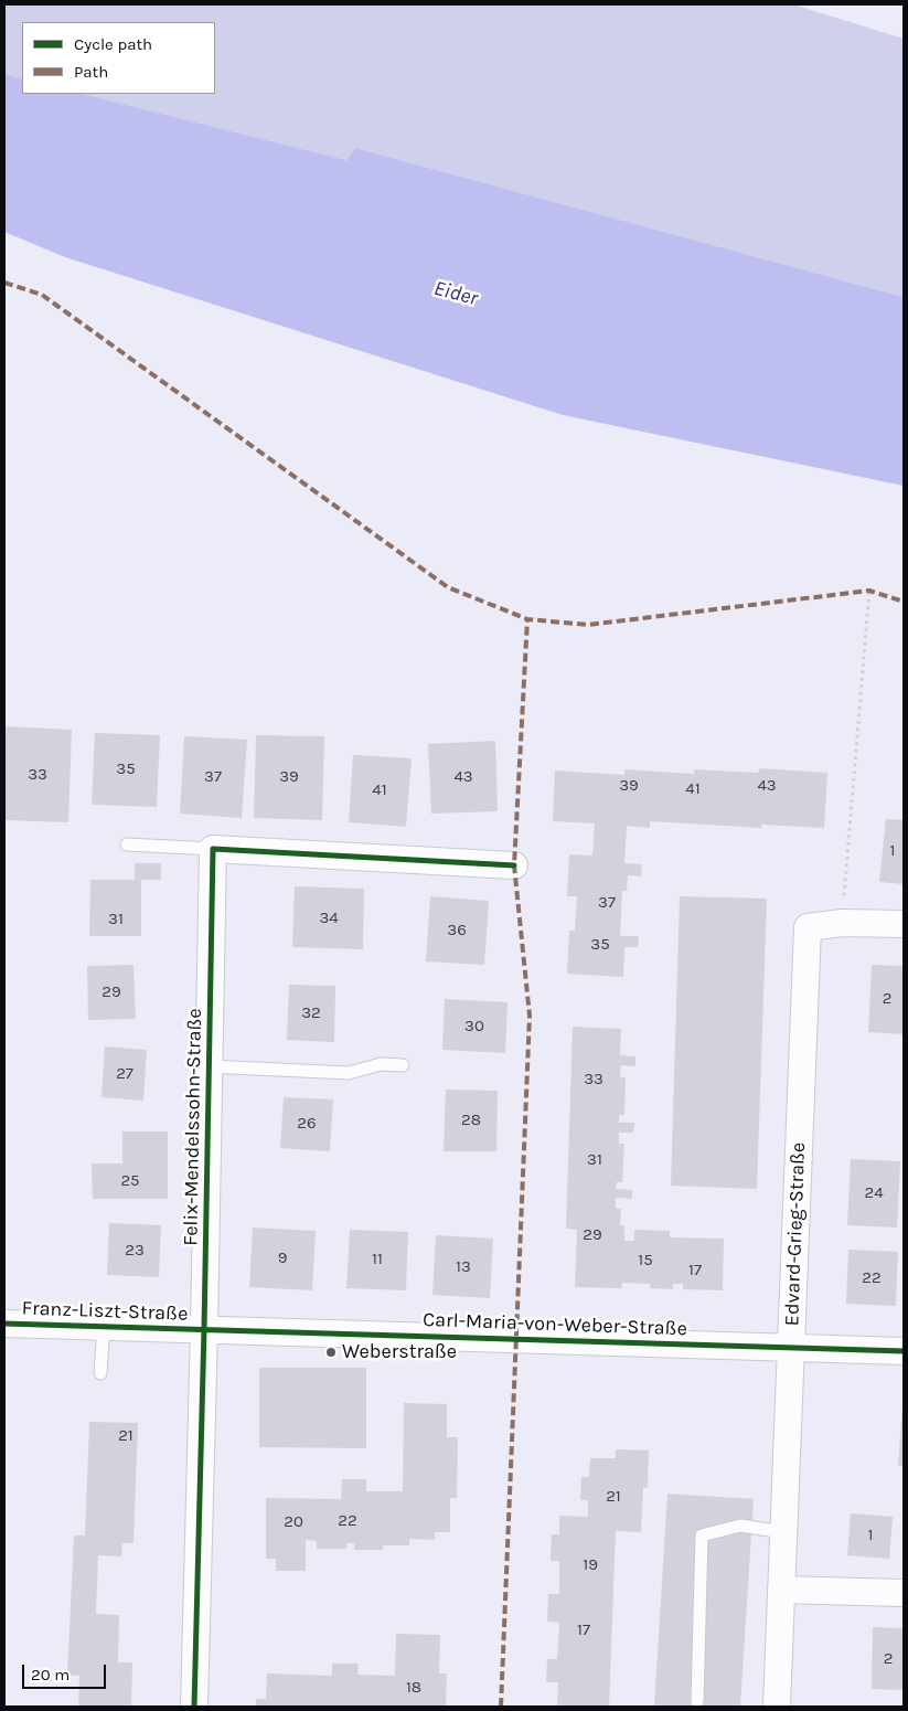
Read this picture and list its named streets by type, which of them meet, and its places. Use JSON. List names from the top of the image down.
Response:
{
  "streets": {
    "street": [
      "Felix-Mendelssohn-Straße",
      "Edvard-Grieg-Straße",
      "Franz-Liszt-Straße",
      "Carl-Maria-von-Weber-Straße"
    ]
  },
  "crossings": [
    ["Felix-Mendelssohn-Straße", "Franz-Liszt-Straße"],
    ["Felix-Mendelssohn-Straße", "Carl-Maria-von-Weber-Straße"],
    ["Edvard-Grieg-Straße", "Carl-Maria-von-Weber-Straße"],
    ["Franz-Liszt-Straße", "Carl-Maria-von-Weber-Straße"]
  ],
  "water": ["Eider"],
  "places": ["Weberstraße"],
  "house_numbers": [
    "35",
    "33",
    "37",
    "39",
    "43",
    "39",
    "43",
    "41",
    "41",
    "1",
    "37",
    "34",
    "31",
    "36",
    "35",
    "29",
    "2",
    "32",
    "30",
    "27",
    "33",
    "28",
    "26",
    "31",
    "25",
    "24",
    "29",
    "23",
    "9",
    "11",
    "15",
    "13",
    "17",
    "22",
    "21",
    "21",
    "22",
    "20",
    "1",
    "19",
    "17",
    "2",
    "18"
  ],
  "legend": ["Cycle path", "Path"],
  "scale_bar": "20 m"
}
